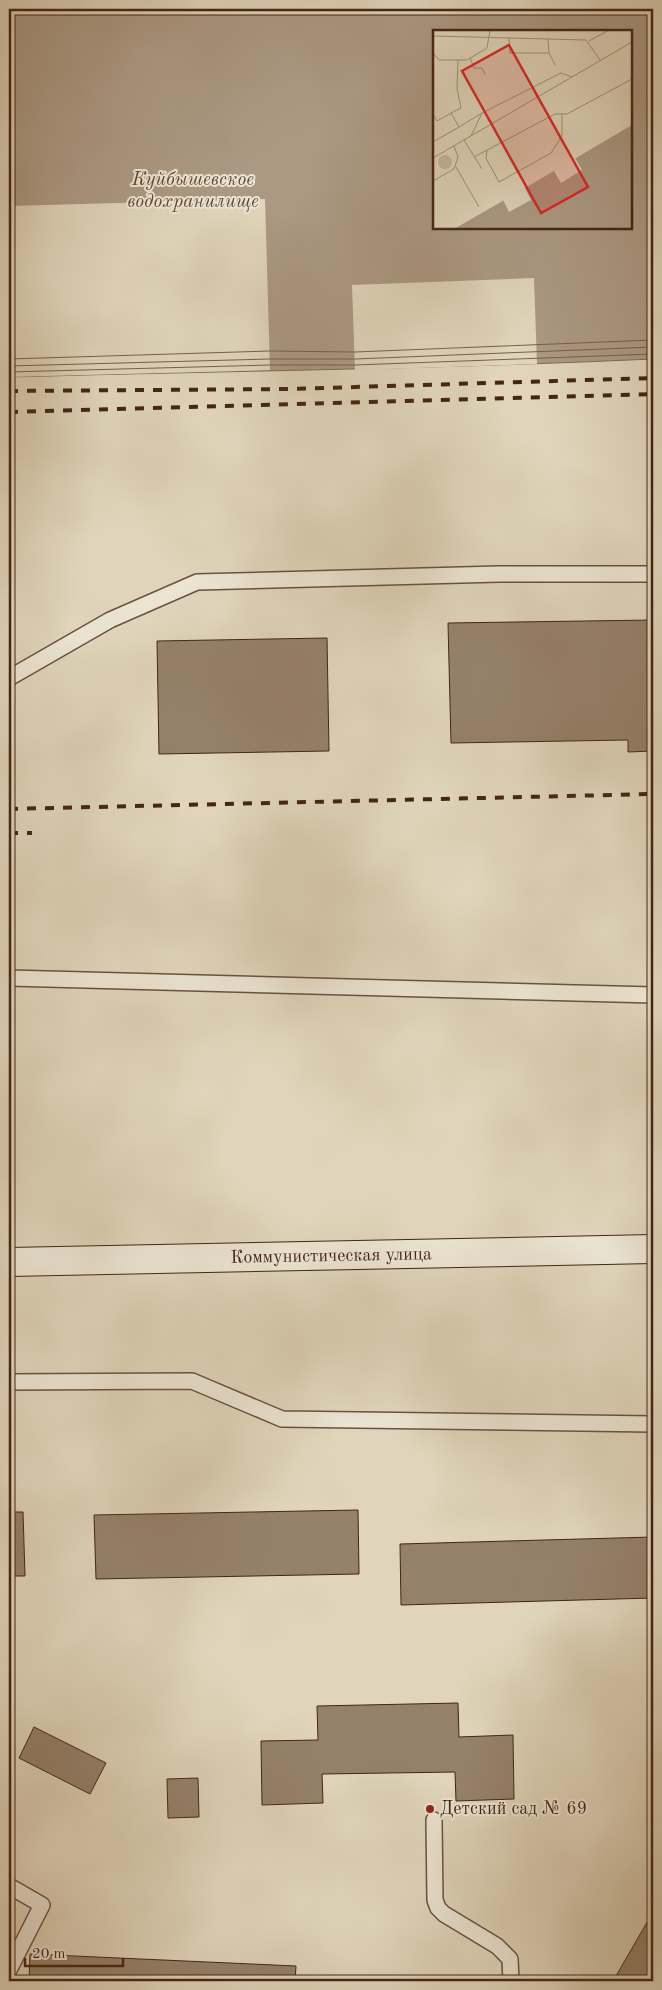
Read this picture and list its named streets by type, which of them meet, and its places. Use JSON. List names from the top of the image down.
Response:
{
  "streets": {
    "main road": ["Коммунистическая улица"]
  },
  "water": ["Куйбышевское водохранилище"],
  "places": ["Детский сад № 69"],
  "scale_bar": "20 m"
}
